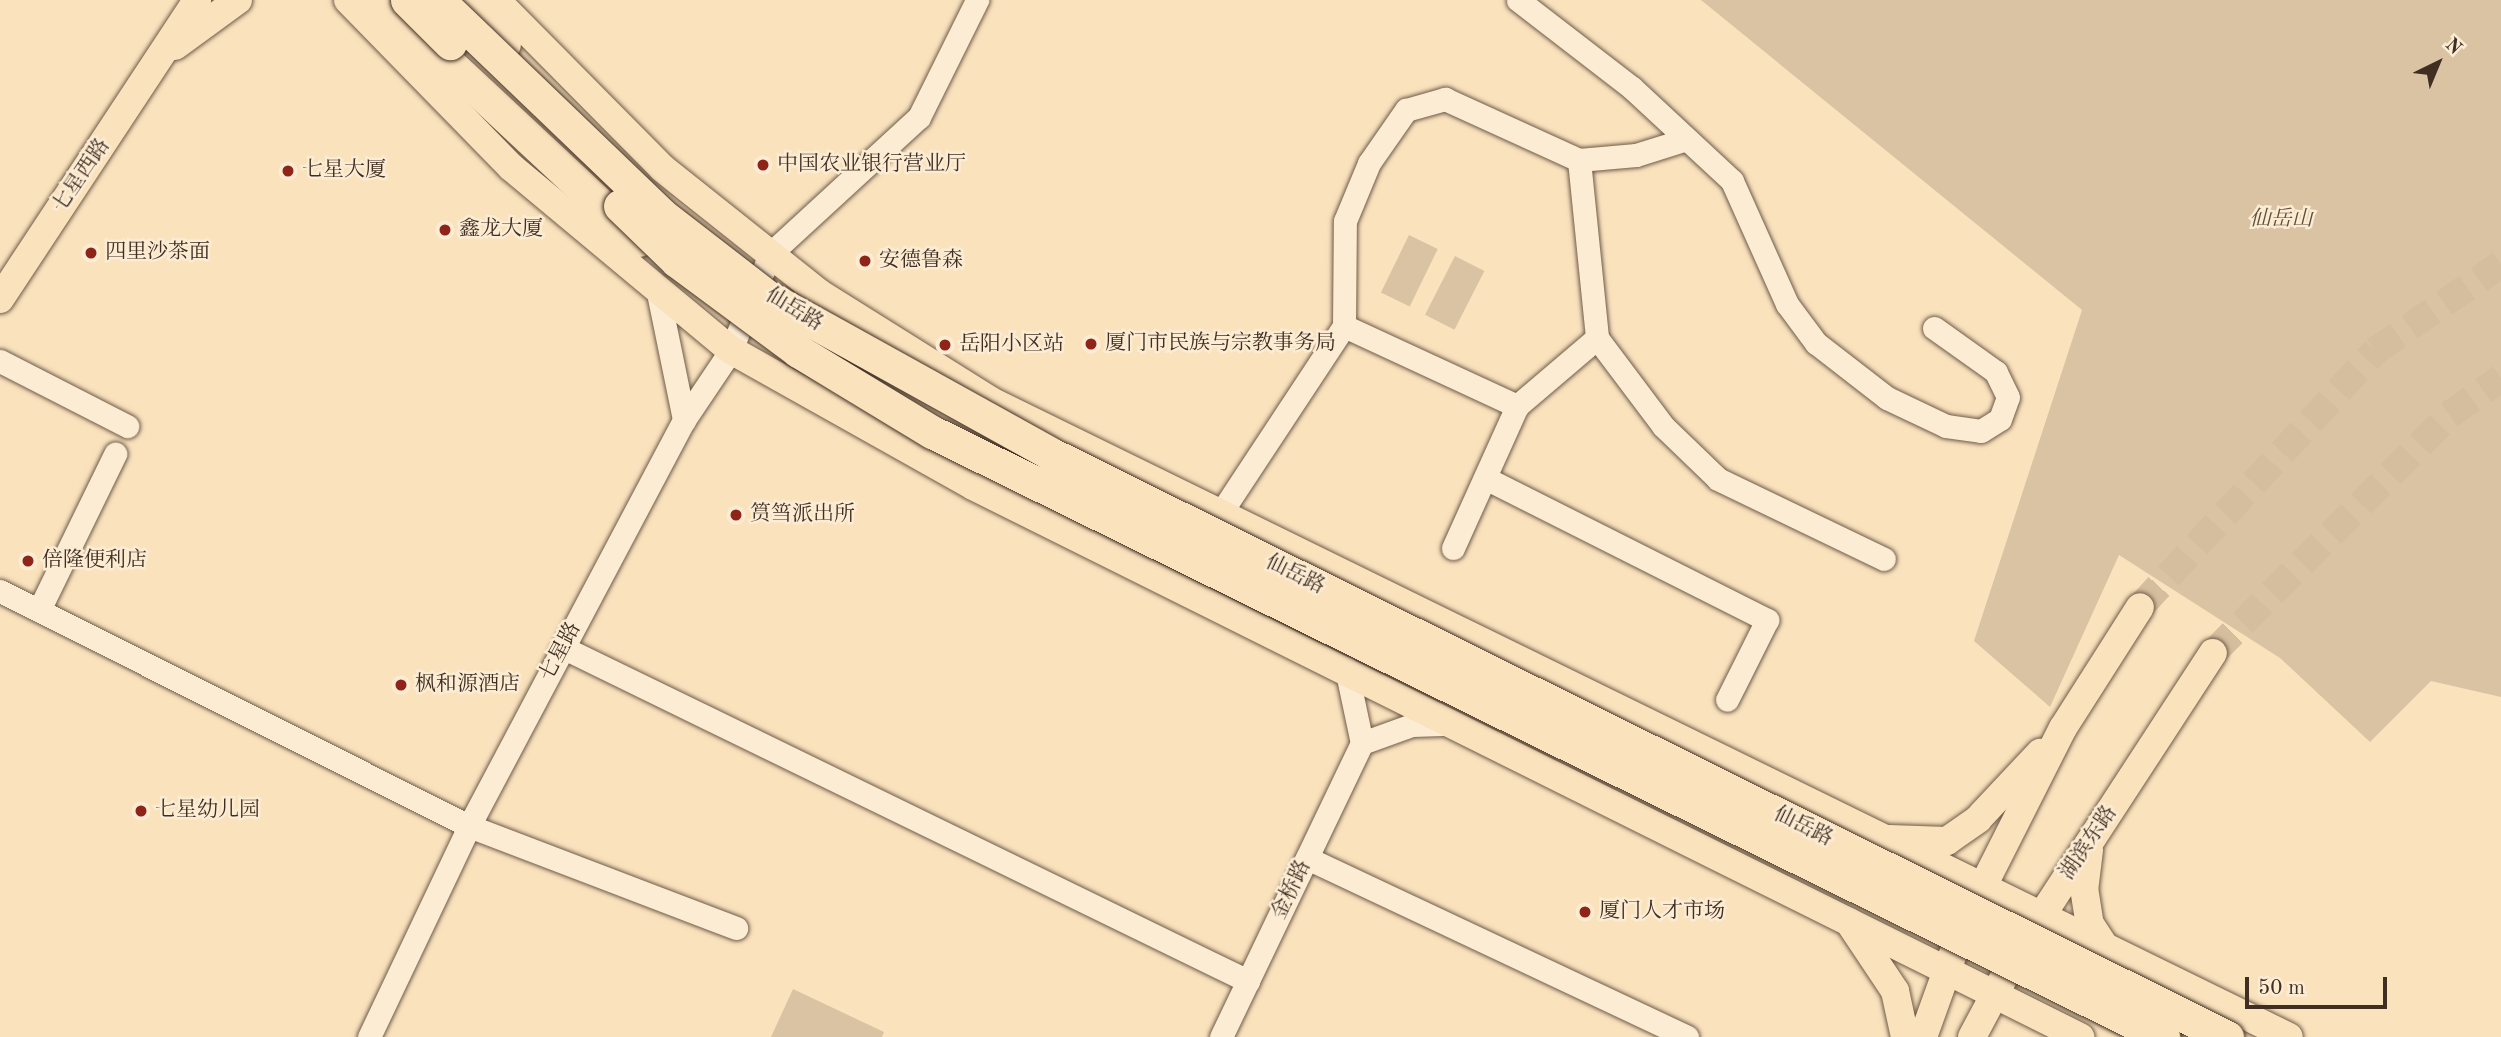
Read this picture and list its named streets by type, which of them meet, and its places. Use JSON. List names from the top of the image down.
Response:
{
  "streets": {
    "highway": ["仙岳路"],
    "main road": ["七星西路", "湖滨东路"],
    "street": ["七星路", "金桥路"]
  },
  "parks": ["仙岳山"],
  "places": [
    "中国农业银行营业厅",
    "七星大厦",
    "鑫龙大厦",
    "四里沙茶面",
    "安德鲁森",
    "厦门市民族与宗教事务局",
    "岳阳小区站",
    "筼筜派出所",
    "倍隆便利店",
    "枫和源酒店",
    "七星幼儿园",
    "厦门人才市场"
  ],
  "scale_bar": "50 m",
  "north": "top right"
}
